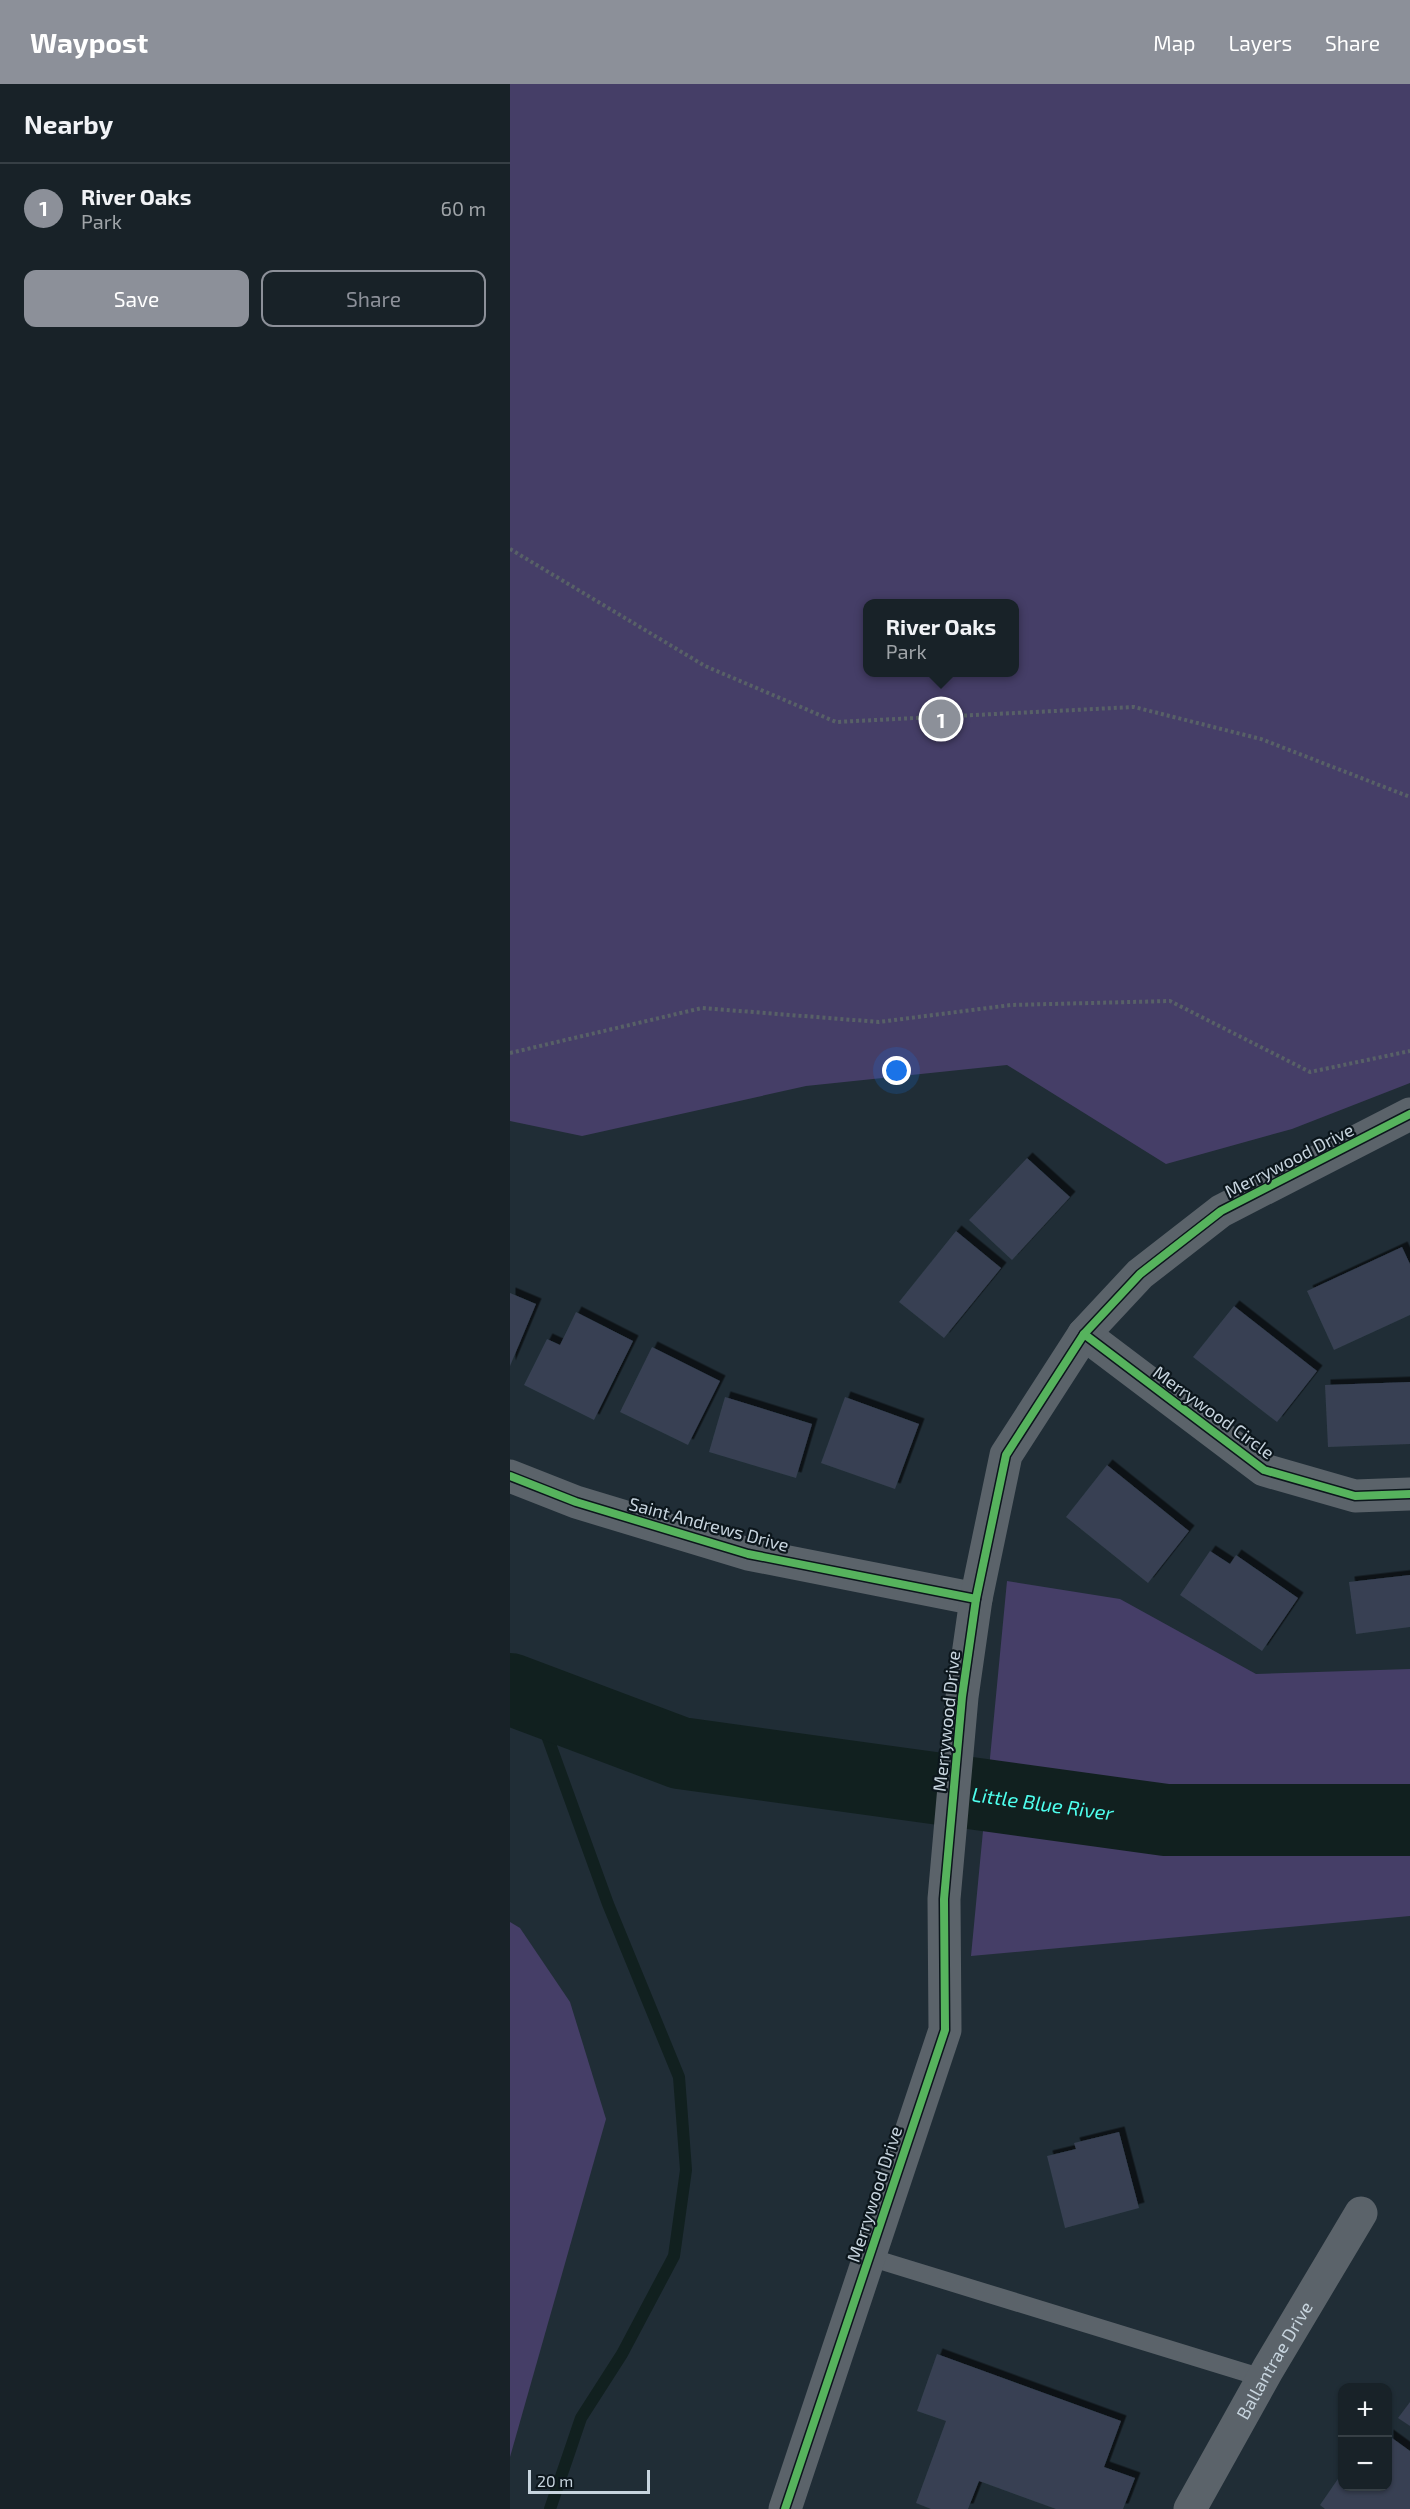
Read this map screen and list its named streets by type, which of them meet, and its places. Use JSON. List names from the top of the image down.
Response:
{
  "streets": {
    "street": [
      "Merrywood Drive",
      "Merrywood Circle",
      "Saint Andrews Drive",
      "Ballantrae Drive"
    ]
  },
  "crossings": [
    ["Merrywood Drive", "Merrywood Circle"],
    ["Merrywood Drive", "Saint Andrews Drive"]
  ],
  "water": ["Little Blue River"],
  "scale_bar": "20 m",
  "page": {
    "header": "Waypost",
    "nav": ["Map", "Layers", "Share"],
    "heading": "Nearby",
    "list": [
      {
        "mark": "1",
        "name": "River Oaks",
        "note": "Park",
        "value": "60 m"
      }
    ],
    "buttons": ["Save", "Share"],
    "popup": ["River Oaks", "Park"],
    "pins": "1",
    "map_buttons": ["+", "−"],
    "scale": "20 m"
  }
}
